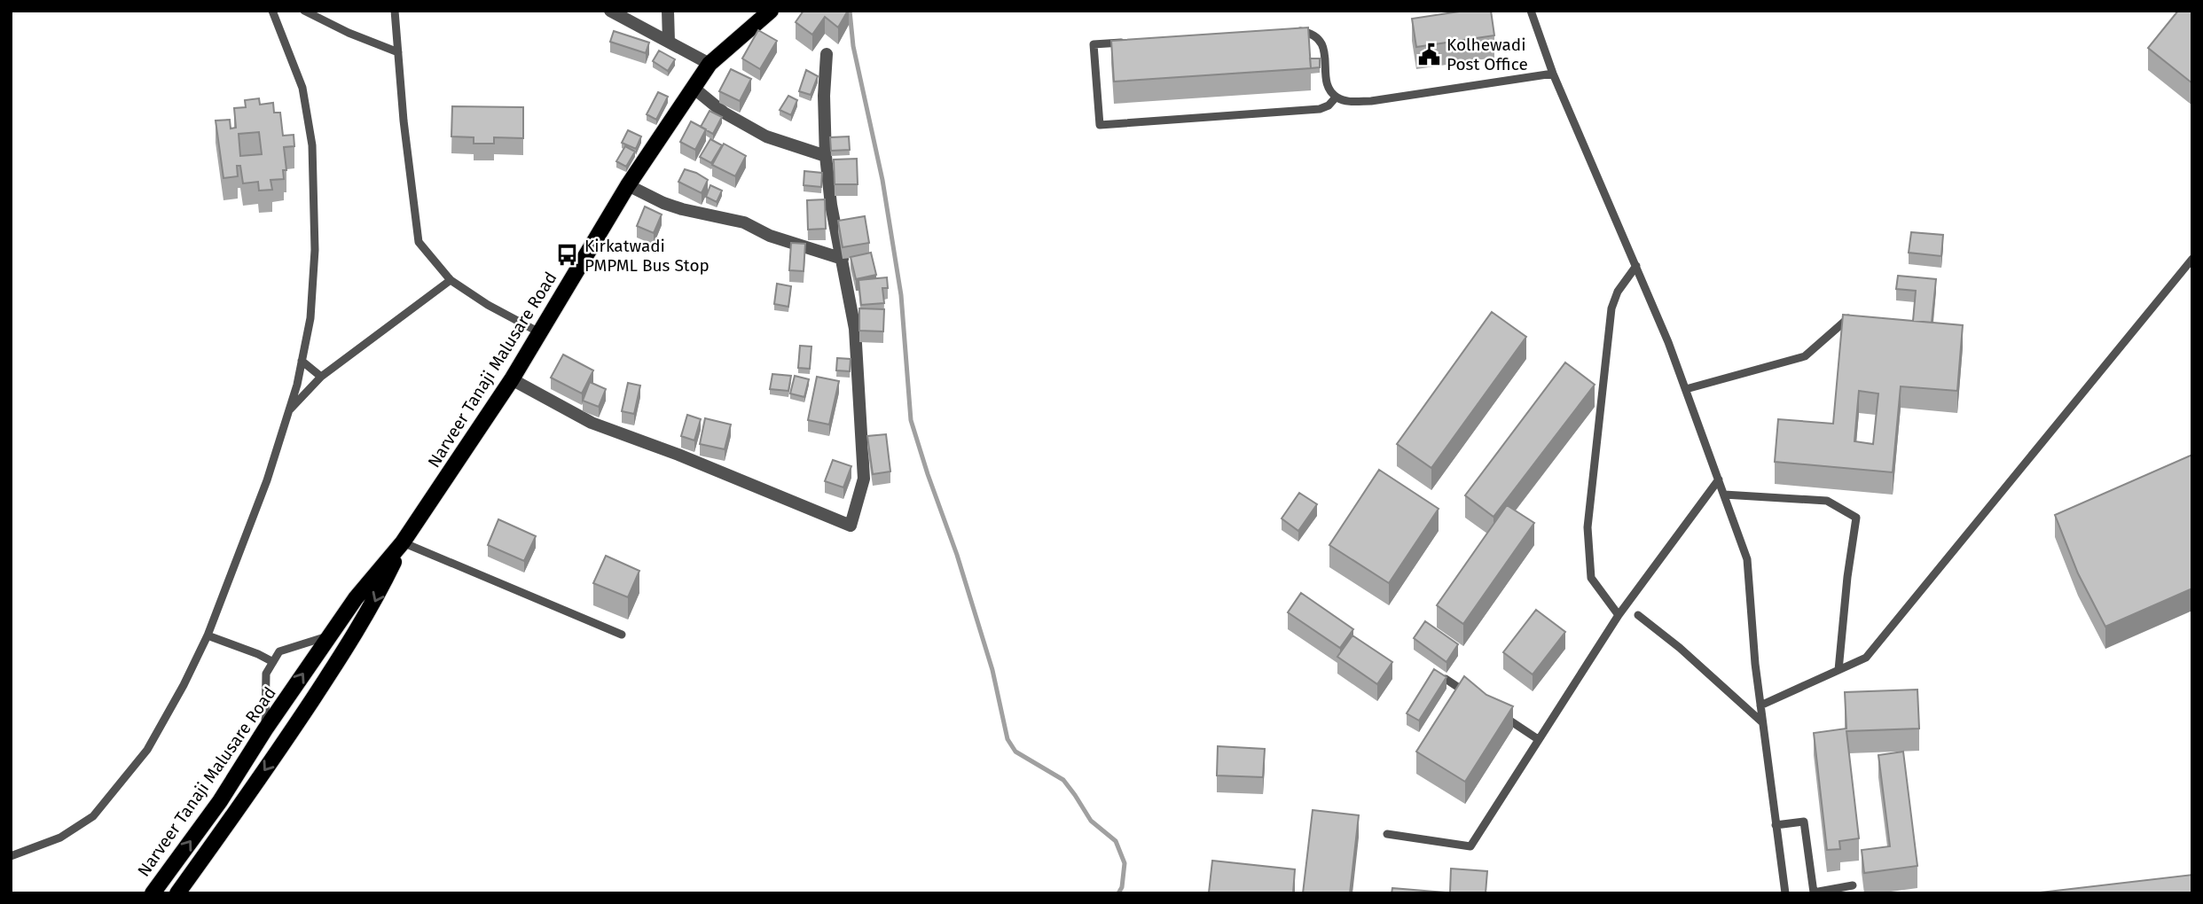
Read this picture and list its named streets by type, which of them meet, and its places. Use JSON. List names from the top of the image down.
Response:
{
  "streets": {
    "main road": ["Narveer Tanaji Malusare Road"]
  },
  "places": {
    "public building": ["Kolhewadi Post Office"],
    "bus stop": ["Kirkatwadi PMPML Bus Stop"]
  }
}
